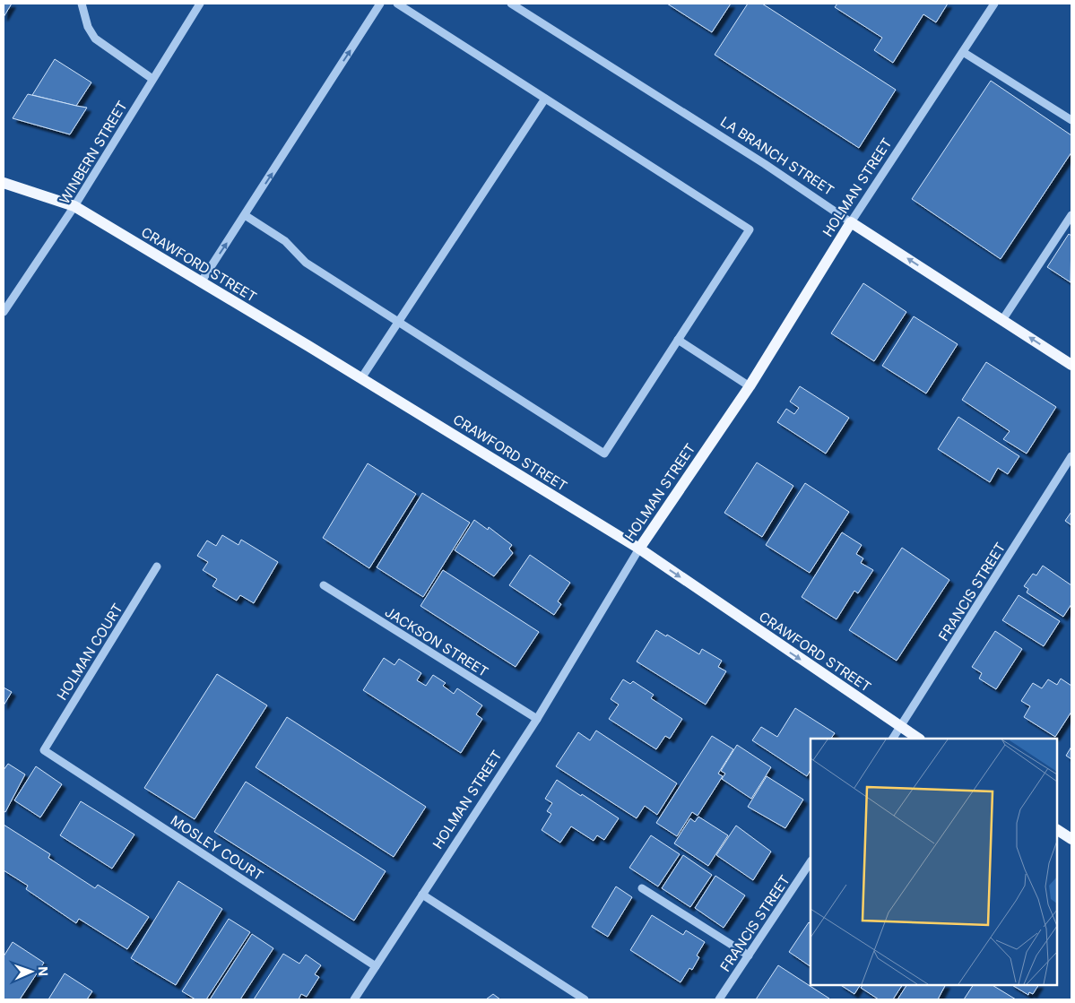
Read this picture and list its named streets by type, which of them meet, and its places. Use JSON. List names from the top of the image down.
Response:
{
  "streets": {
    "main road": ["LA BRANCH STREET", "HOLMAN STREET", "CRAWFORD STREET"],
    "street": [
      "WINBERN STREET",
      "FRANCIS STREET",
      "JACKSON STREET",
      "HOLMAN COURT",
      "MOSLEY COURT"
    ]
  },
  "crossings": [
    ["WINBERN STREET", "CRAWFORD STREET"],
    ["LA BRANCH STREET", "HOLMAN STREET"],
    ["HOLMAN STREET", "CRAWFORD STREET"],
    ["HOLMAN STREET", "JACKSON STREET"],
    ["HOLMAN STREET", "MOSLEY COURT"],
    ["CRAWFORD STREET", "FRANCIS STREET"],
    ["HOLMAN COURT", "MOSLEY COURT"]
  ],
  "one_way": ["LA BRANCH STREET"],
  "north": "right"
}
